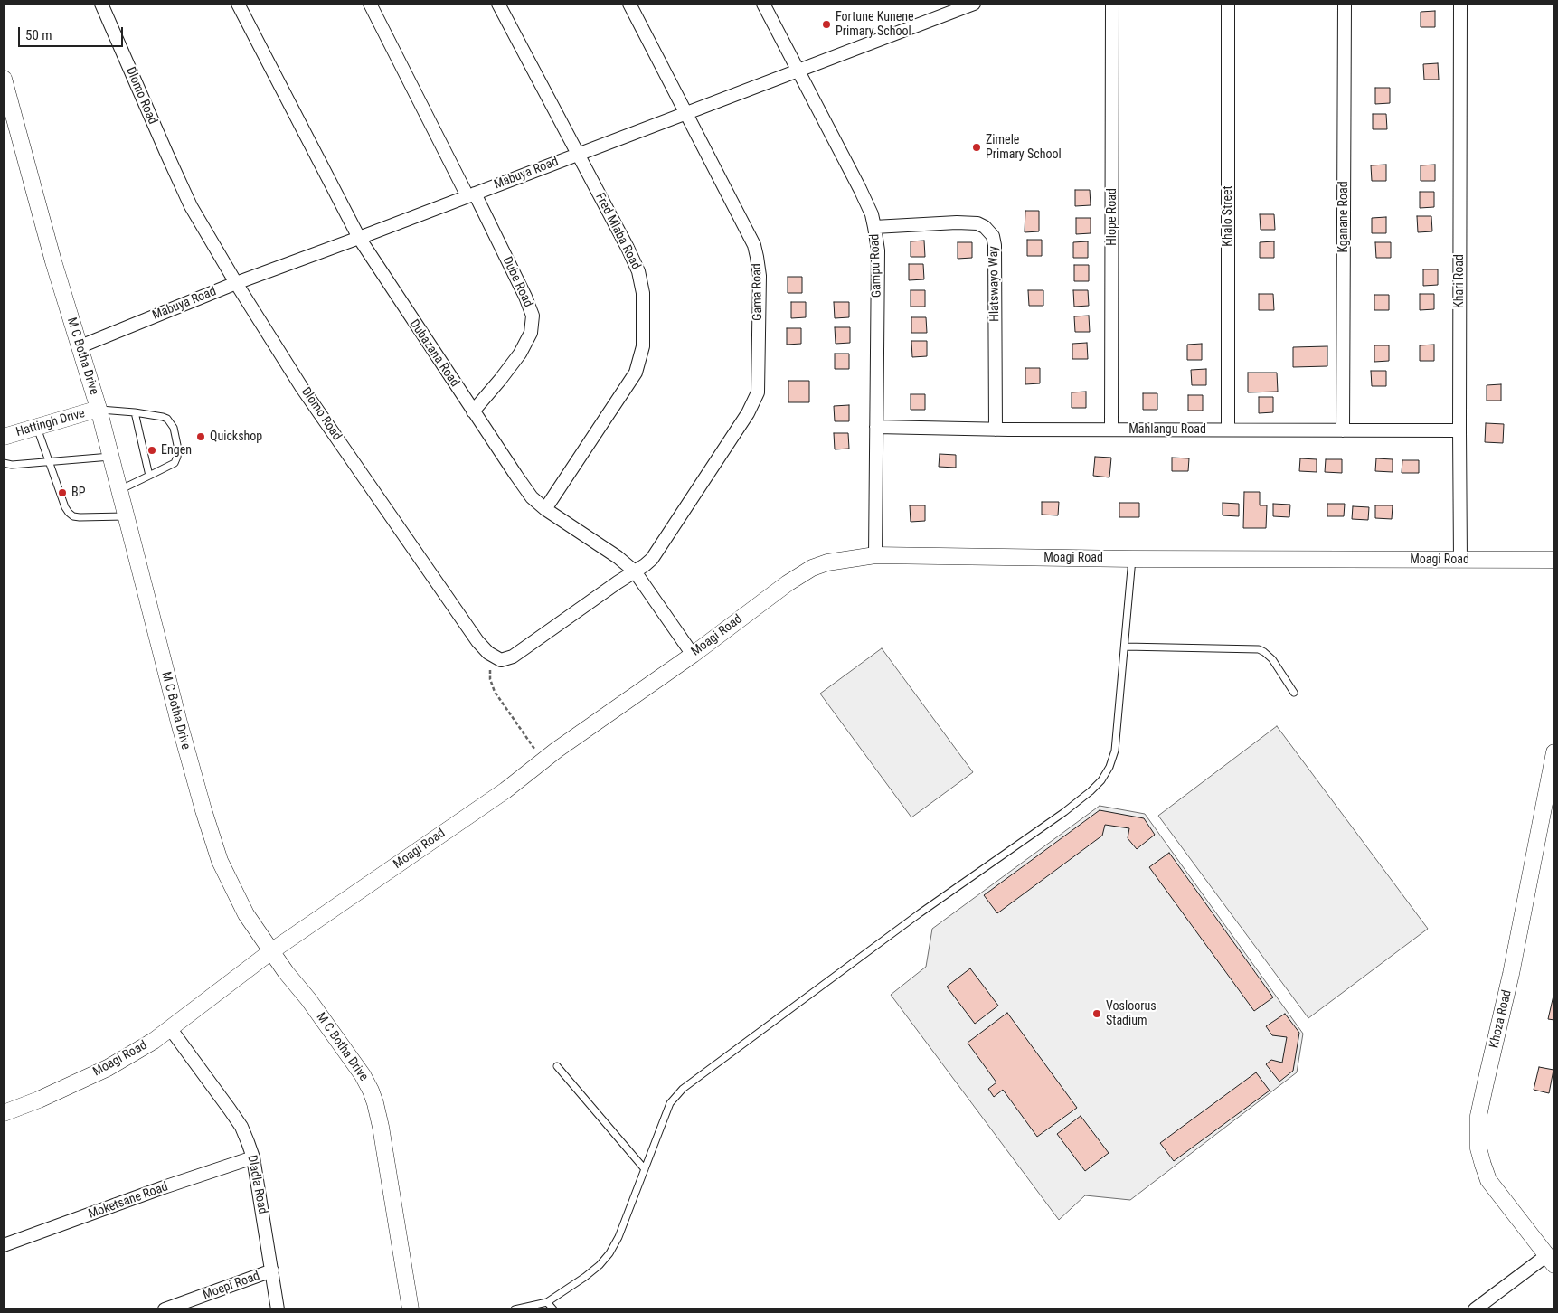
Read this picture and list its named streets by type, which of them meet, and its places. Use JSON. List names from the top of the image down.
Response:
{
  "streets": {
    "street": [
      "Dlomo Road",
      "Mabuya Road",
      "Khalo Street",
      "Hlope Road",
      "Kganane Road",
      "Fred Mlaba Road",
      "Gampu Road",
      "Khari Road",
      "Dube Road",
      "Hlatswayo Way",
      "Gama Road",
      "Dubazana Road",
      "M C Botha Drive",
      "Hattingh Drive",
      "Mahlangu Road",
      "Moagi Road",
      "Khoza Road",
      "Dladla Road",
      "Moketsane Road",
      "Moepi Road"
    ]
  },
  "crossings": [
    ["Dlomo Road", "Mabuya Road"],
    ["Mabuya Road", "Fred Mlaba Road"],
    ["Mabuya Road", "Gampu Road"],
    ["Mabuya Road", "Dube Road"],
    ["Mabuya Road", "Gama Road"],
    ["Mabuya Road", "Dubazana Road"],
    ["Mabuya Road", "M C Botha Drive"],
    ["Khalo Street", "Mahlangu Road"],
    ["Hlope Road", "Mahlangu Road"],
    ["Kganane Road", "Mahlangu Road"],
    ["Fred Mlaba Road", "Dubazana Road"],
    ["Gampu Road", "Hlatswayo Way"],
    ["Gampu Road", "Mahlangu Road"],
    ["Gampu Road", "Moagi Road"],
    ["Khari Road", "Mahlangu Road"],
    ["Khari Road", "Moagi Road"],
    ["Dube Road", "Dubazana Road"],
    ["Hlatswayo Way", "Mahlangu Road"],
    ["Gama Road", "Dubazana Road"],
    ["Dubazana Road", "Moagi Road"],
    ["M C Botha Drive", "Hattingh Drive"],
    ["M C Botha Drive", "Moagi Road"],
    ["Moagi Road", "Dladla Road"],
    ["Dladla Road", "Moketsane Road"],
    ["Dladla Road", "Moepi Road"]
  ],
  "places": [
    "Fortune Kunene Primary School",
    "Zimele Primary School",
    "Quickshop",
    "Engen",
    "BP",
    "Vosloorus Stadium"
  ],
  "scale_bar": "50 m"
}
